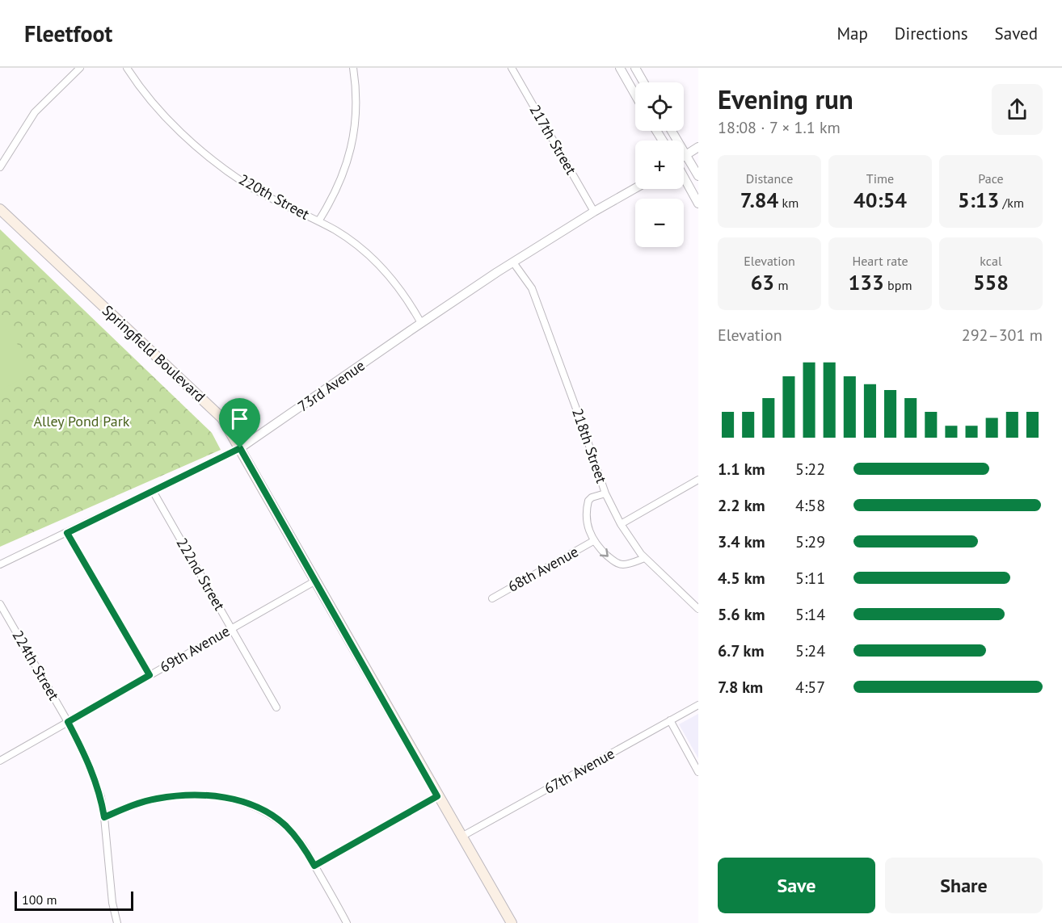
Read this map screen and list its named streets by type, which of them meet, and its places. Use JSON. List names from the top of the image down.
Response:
{
  "streets": {
    "main road": ["Springfield Boulevard"],
    "street": [
      "217th Street",
      "220th Street",
      "73rd Avenue",
      "218th Street",
      "68th Avenue",
      "222nd Street",
      "69th Avenue",
      "224th Street",
      "67th Avenue"
    ]
  },
  "crossings": [
    ["217th Street", "73rd Avenue"],
    ["220th Street", "73rd Avenue"],
    ["Springfield Boulevard", "73rd Avenue"],
    ["Springfield Boulevard", "69th Avenue"],
    ["Springfield Boulevard", "67th Avenue"],
    ["73rd Avenue", "218th Street"],
    ["73rd Avenue", "222nd Street"],
    ["222nd Street", "69th Avenue"],
    ["69th Avenue", "224th Street"]
  ],
  "parks": ["Alley Pond Park"],
  "scale_bar": "100 m",
  "page": {
    "header": "Fleetfoot",
    "nav": ["Map", "Directions", "Saved"],
    "heading": ["Evening run", "18:08 · 7 × 1.1 km"],
    "map_buttons": ["+", "−"],
    "stats": [
      ["Distance", "7.84 km"],
      ["Time", "40:54"],
      ["Pace", "5:13 /km"],
      ["Elevation", "63 m"],
      ["Heart rate", "133 bpm"],
      ["kcal", "558"]
    ],
    "chart": ["Elevation", "292–301 m"],
    "list": [
      {
        "name": "1.1 km",
        "note": "5:22"
      },
      {
        "name": "2.2 km",
        "note": "4:58"
      },
      {
        "name": "3.4 km",
        "note": "5:29"
      },
      {
        "name": "4.5 km",
        "note": "5:11"
      },
      {
        "name": "5.6 km",
        "note": "5:14"
      },
      {
        "name": "6.7 km",
        "note": "5:24"
      },
      {
        "name": "7.8 km",
        "note": "4:57"
      }
    ],
    "buttons": ["Save", "Share"],
    "scale": "100 m"
  }
}
